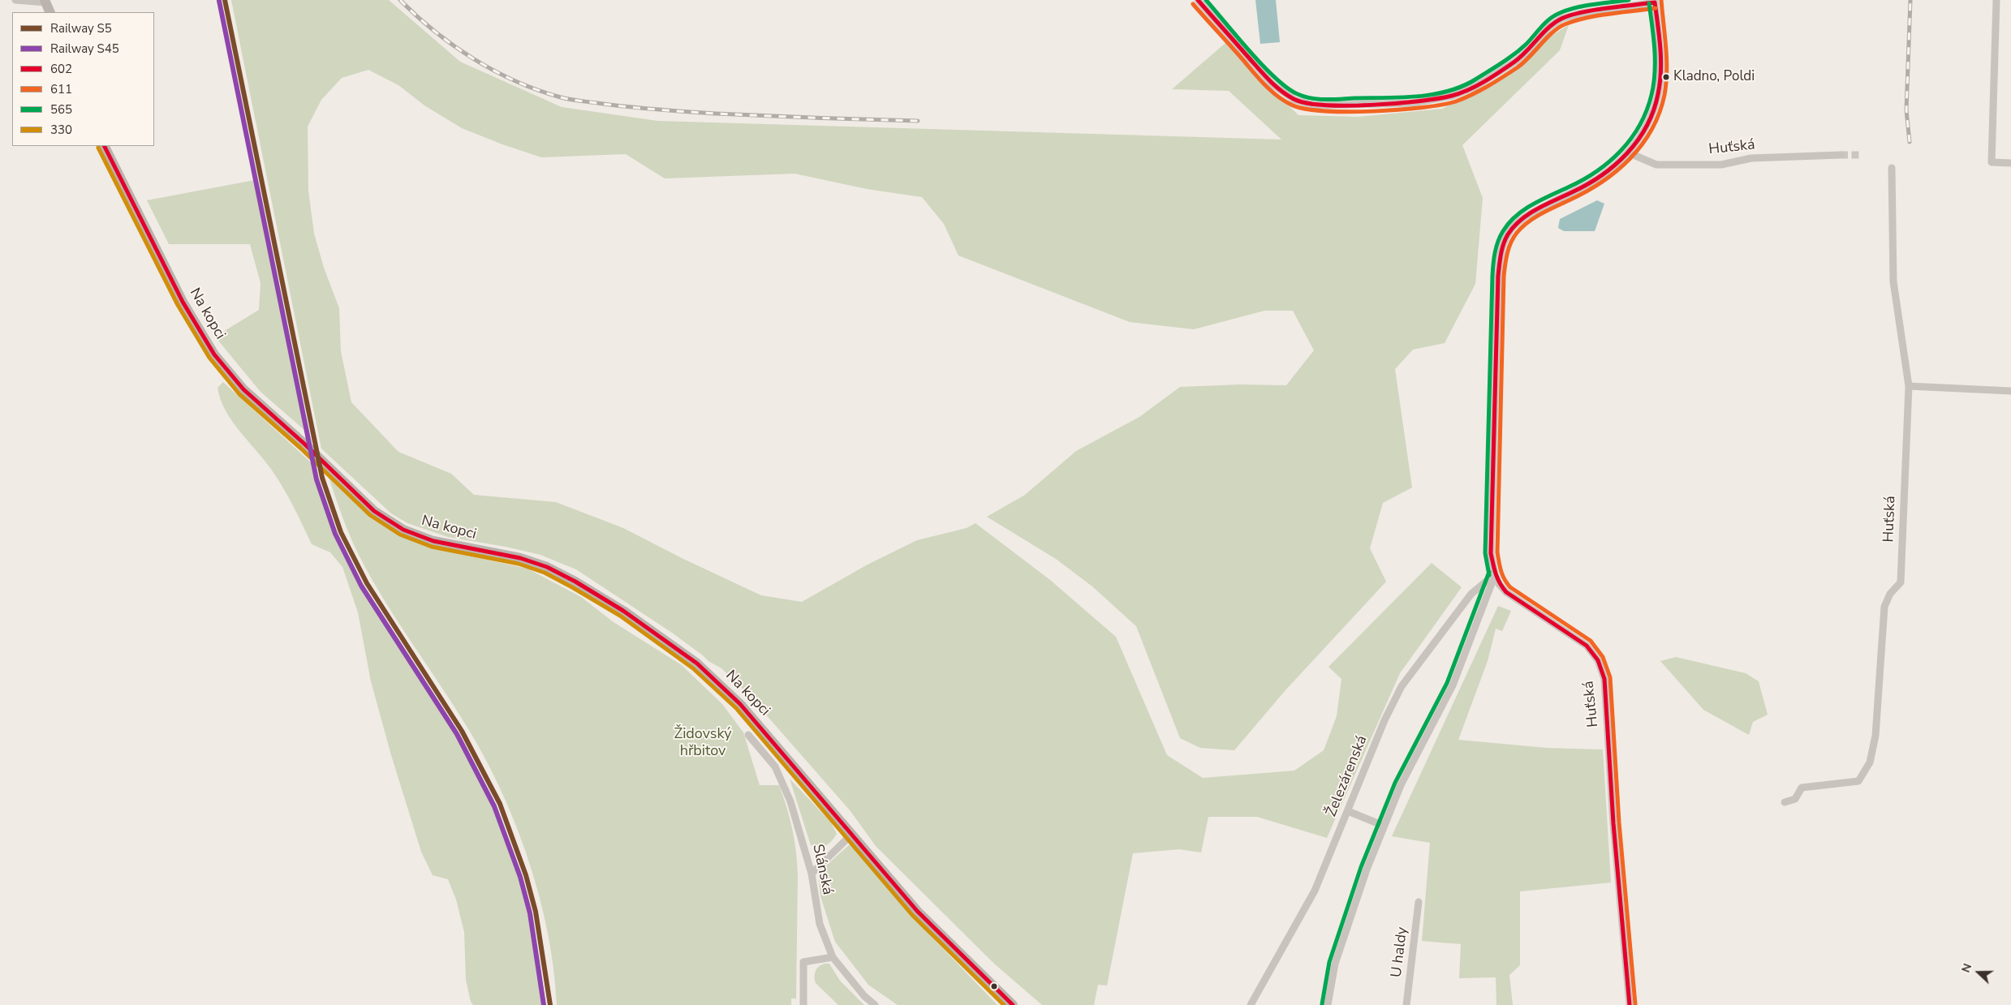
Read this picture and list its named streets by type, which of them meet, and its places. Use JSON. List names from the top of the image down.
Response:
{
  "streets": {
    "main road": ["Na kopci"],
    "street": [
      "Huťská",
      "Železárenská",
      "Slánská",
      "U haldy"
    ]
  },
  "crossings": [
    ["Huťská", "Železárenská"]
  ],
  "parks": ["Židovský hřbitov"],
  "places": ["Kladno, Poldi"],
  "lines": [
    "rail line S5",
    "transit line 602",
    "transit line 611",
    "transit line 565",
    "rail line S45",
    "transit line 330"
  ],
  "legend": [
    "Railway S5",
    "Railway S45",
    "602",
    "611",
    "565",
    "330"
  ],
  "north": "left"
}
